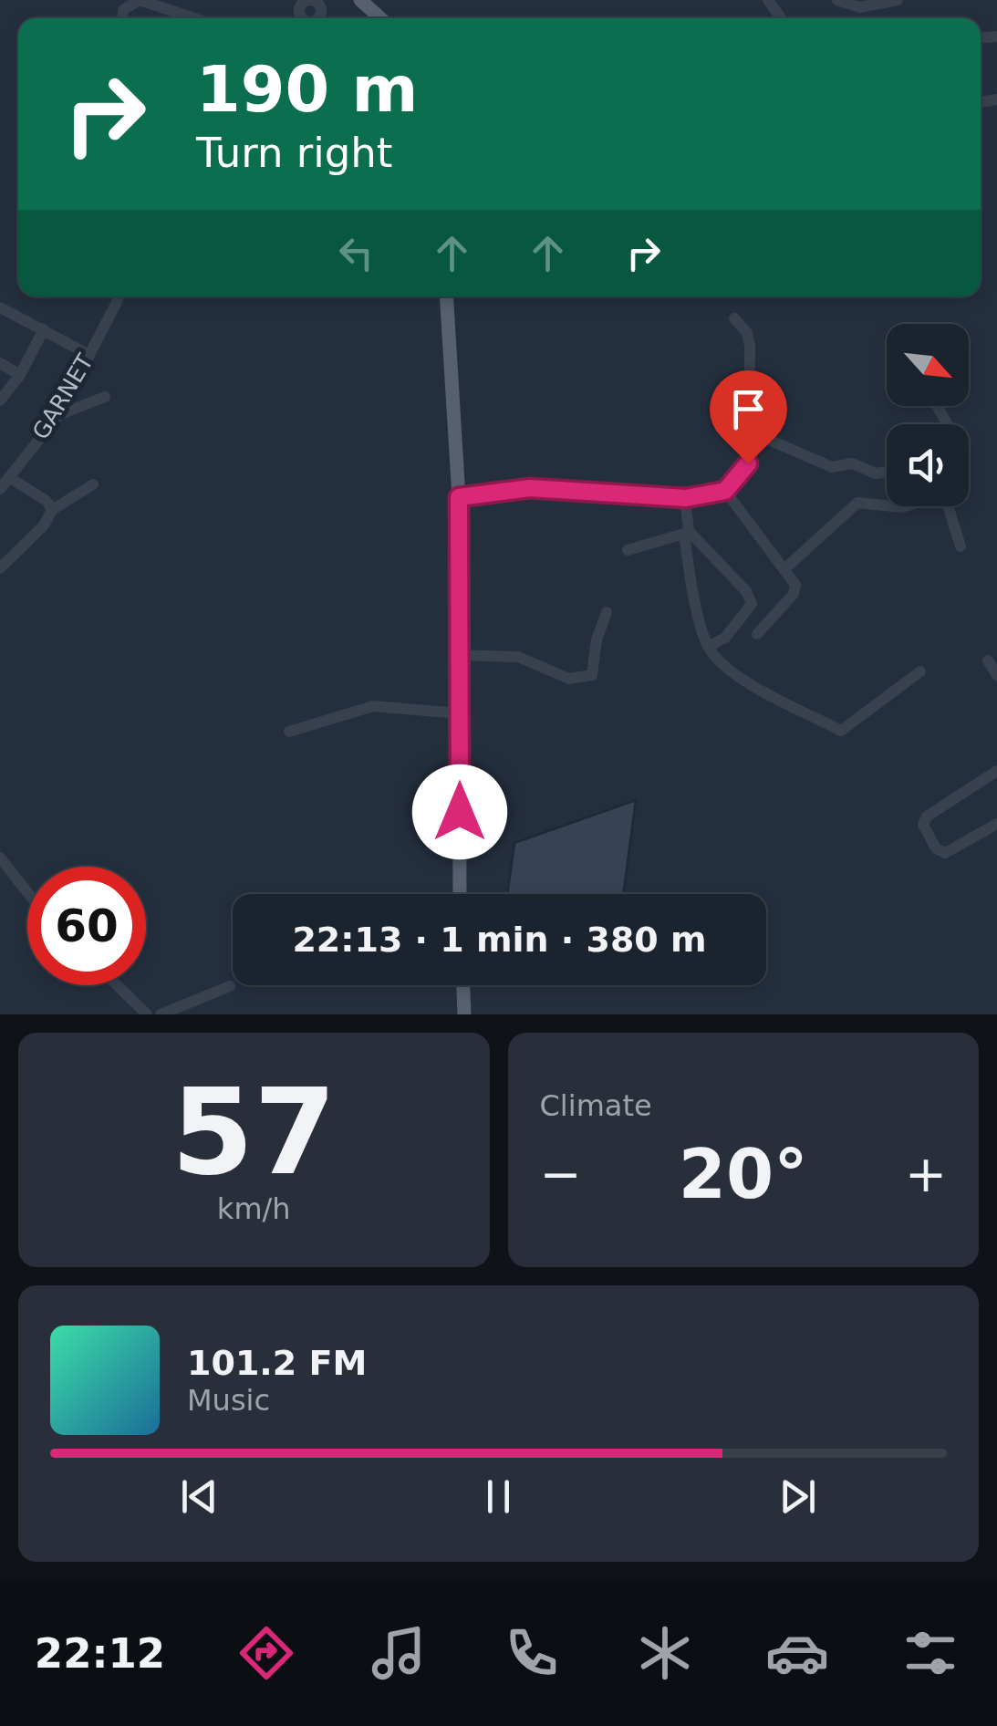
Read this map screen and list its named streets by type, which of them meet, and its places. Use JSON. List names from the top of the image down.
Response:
{
  "streets": {
    "street": ["GARNET"]
  },
  "north": "bottom right",
  "page": {
    "turn": ["190 m", "Turn right"],
    "limit": "60",
    "trip": "22:13 · 1 min · 380 m",
    "tile": [
      ["57", "km/h"],
      "Climate"
    ],
    "heat": ["−", "20°", "+"],
    "song": ["101.2 FM", "Music"],
    "tabs": "22:12"
  }
}
